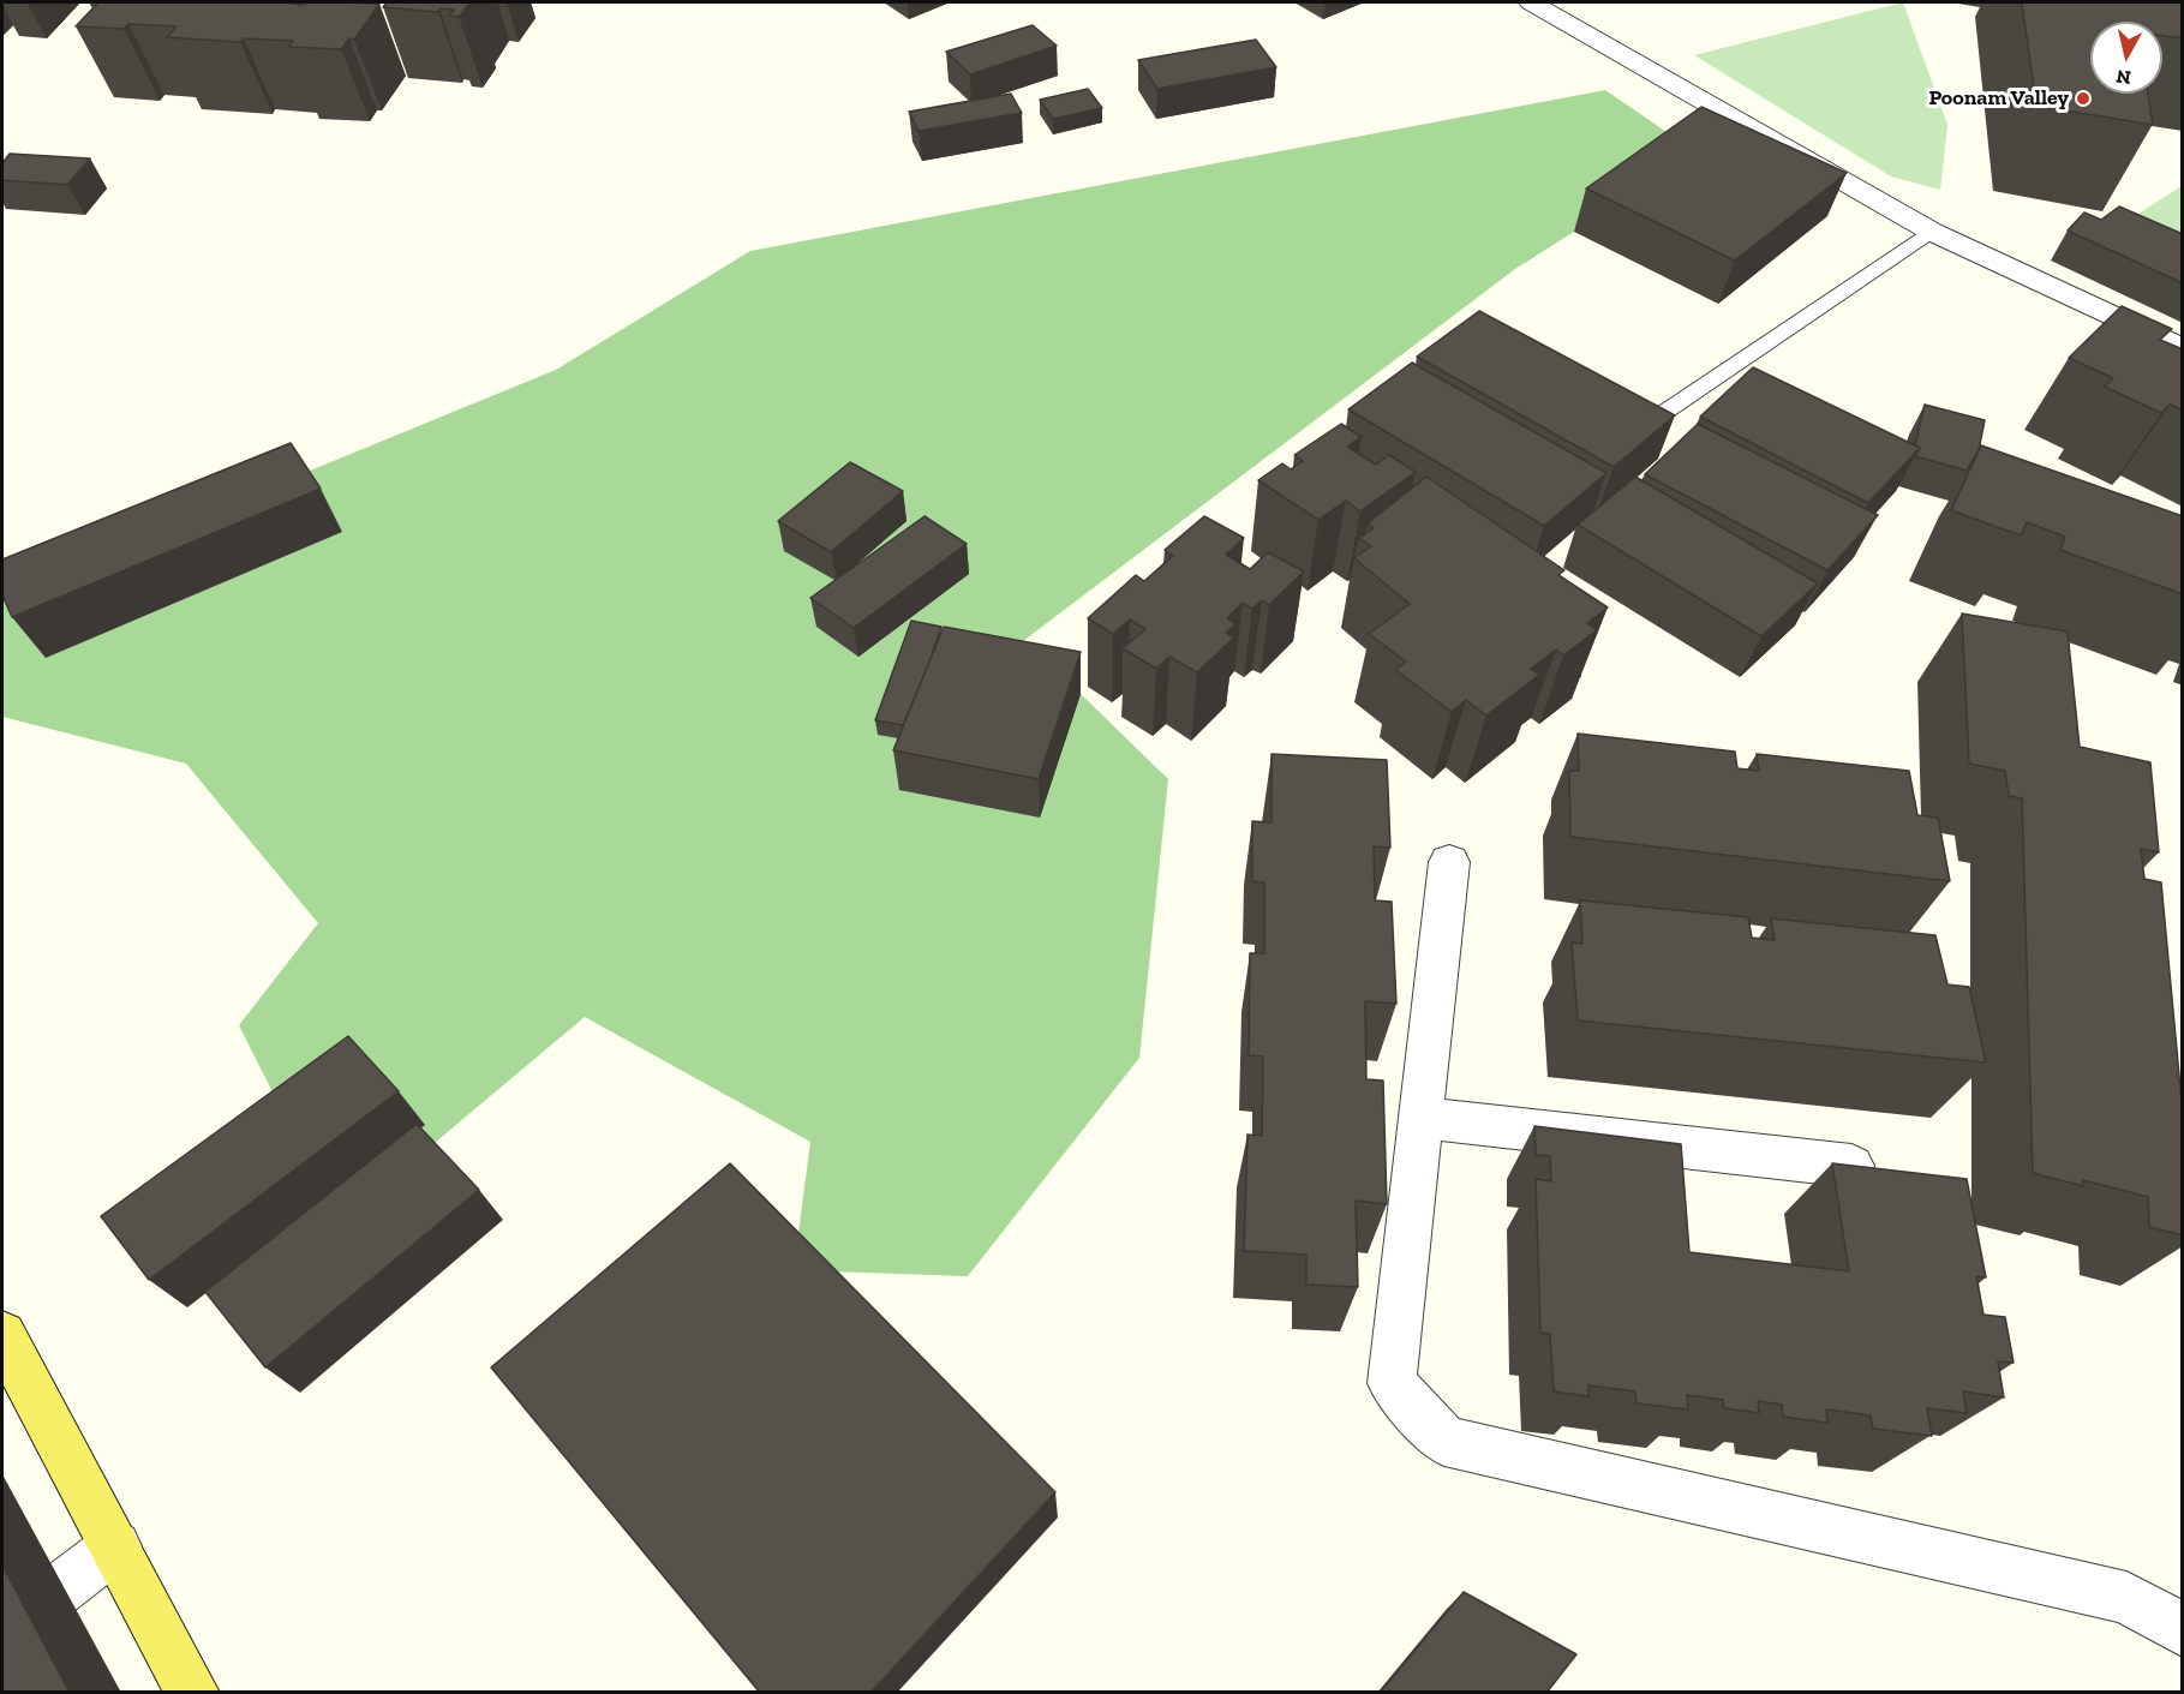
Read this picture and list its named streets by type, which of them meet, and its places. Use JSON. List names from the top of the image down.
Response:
{
  "places": ["Poonam Valley"],
  "north": "bottom"
}
